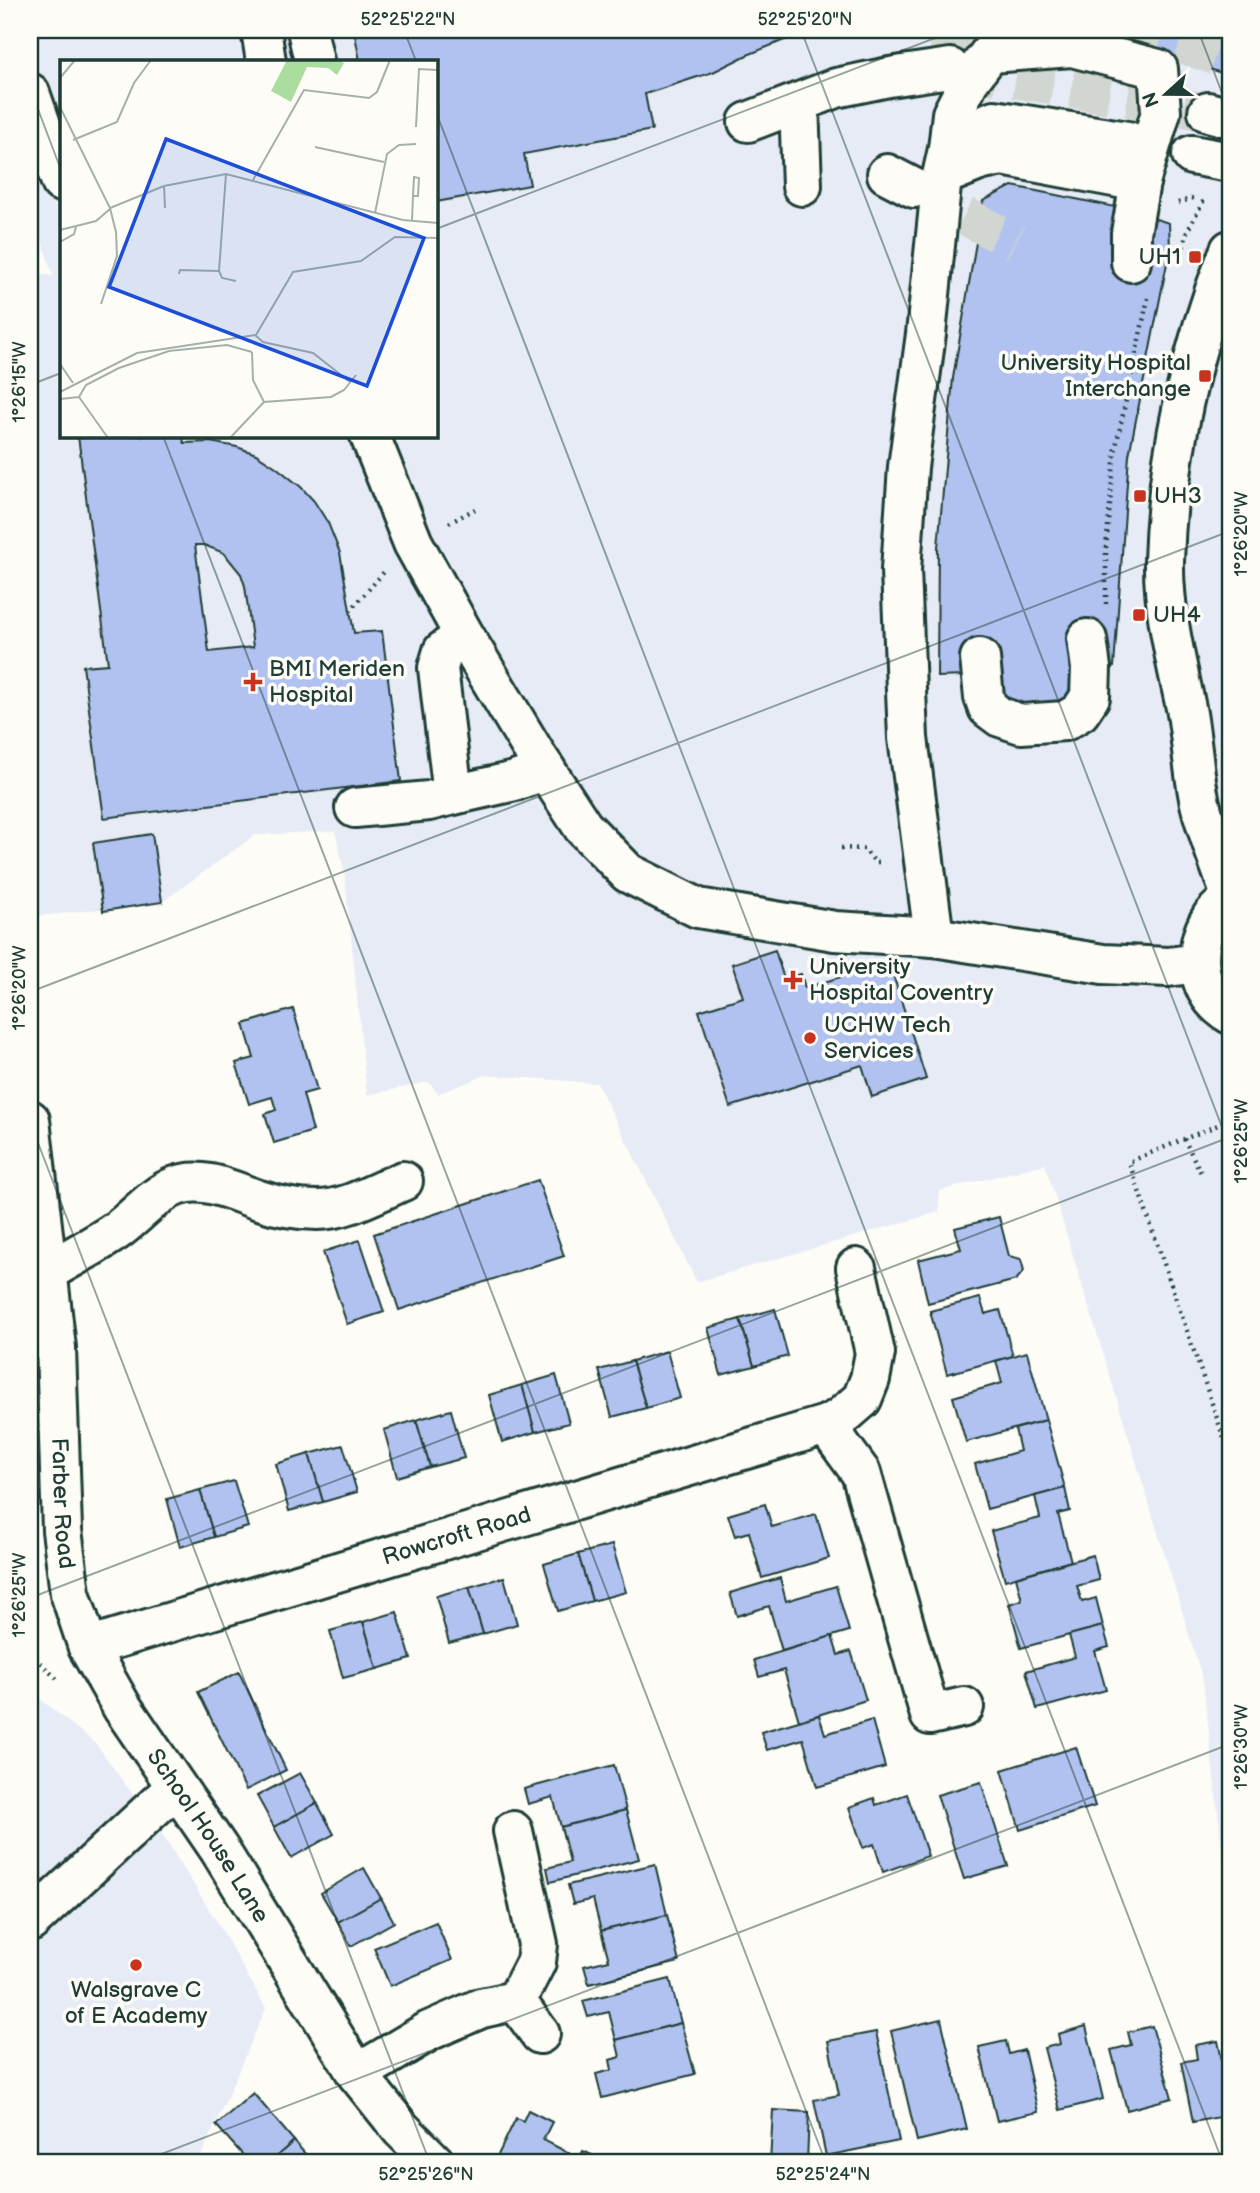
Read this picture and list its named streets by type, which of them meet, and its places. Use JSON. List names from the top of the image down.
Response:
{
  "streets": {
    "street": ["Farber Road", "Rowcroft Road", "School House Lane"]
  },
  "crossings": [
    ["Farber Road", "School House Lane"],
    ["Rowcroft Road", "School House Lane"]
  ],
  "places": {
    "transit": [
      "UH1",
      "University Hospital Interchange",
      "UH3",
      "UH4"
    ],
    "health": ["BMI Meriden Hospital", "University Hospital Coventry"],
    "other": ["UCHW Tech Services", "Walsgrave C of E Academy"]
  },
  "north": "left",
  "coordinates": [
    "52°25'22\"N",
    "52°25'20\"N",
    "1°26'15\"W",
    "1°26'20\"W",
    "1°26'25\"W",
    "1°26'30\"W",
    "52°25'26\"N",
    "52°25'24\"N"
  ]
}
